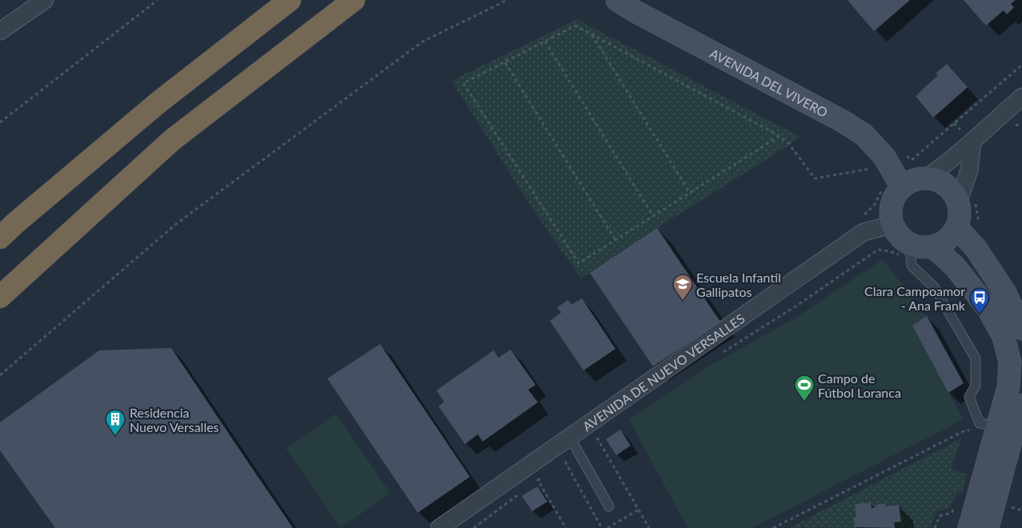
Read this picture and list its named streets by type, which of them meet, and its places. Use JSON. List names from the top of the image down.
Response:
{
  "streets": {
    "main road": ["AVENIDA DEL VIVERO"],
    "street": ["AVENIDA DE NUEVO VERSALLES"]
  },
  "crossings": [
    ["AVENIDA DEL VIVERO", "AVENIDA DE NUEVO VERSALLES"]
  ],
  "places": {
    "school or university": ["Escuela Infantil Gallipatos"],
    "bus stop": ["Clara Campoamor - Ana Frank"],
    "sports": ["Campo de Fútbol Loranca"],
    "building": ["Residencia Nuevo Versalles"]
  }
}
